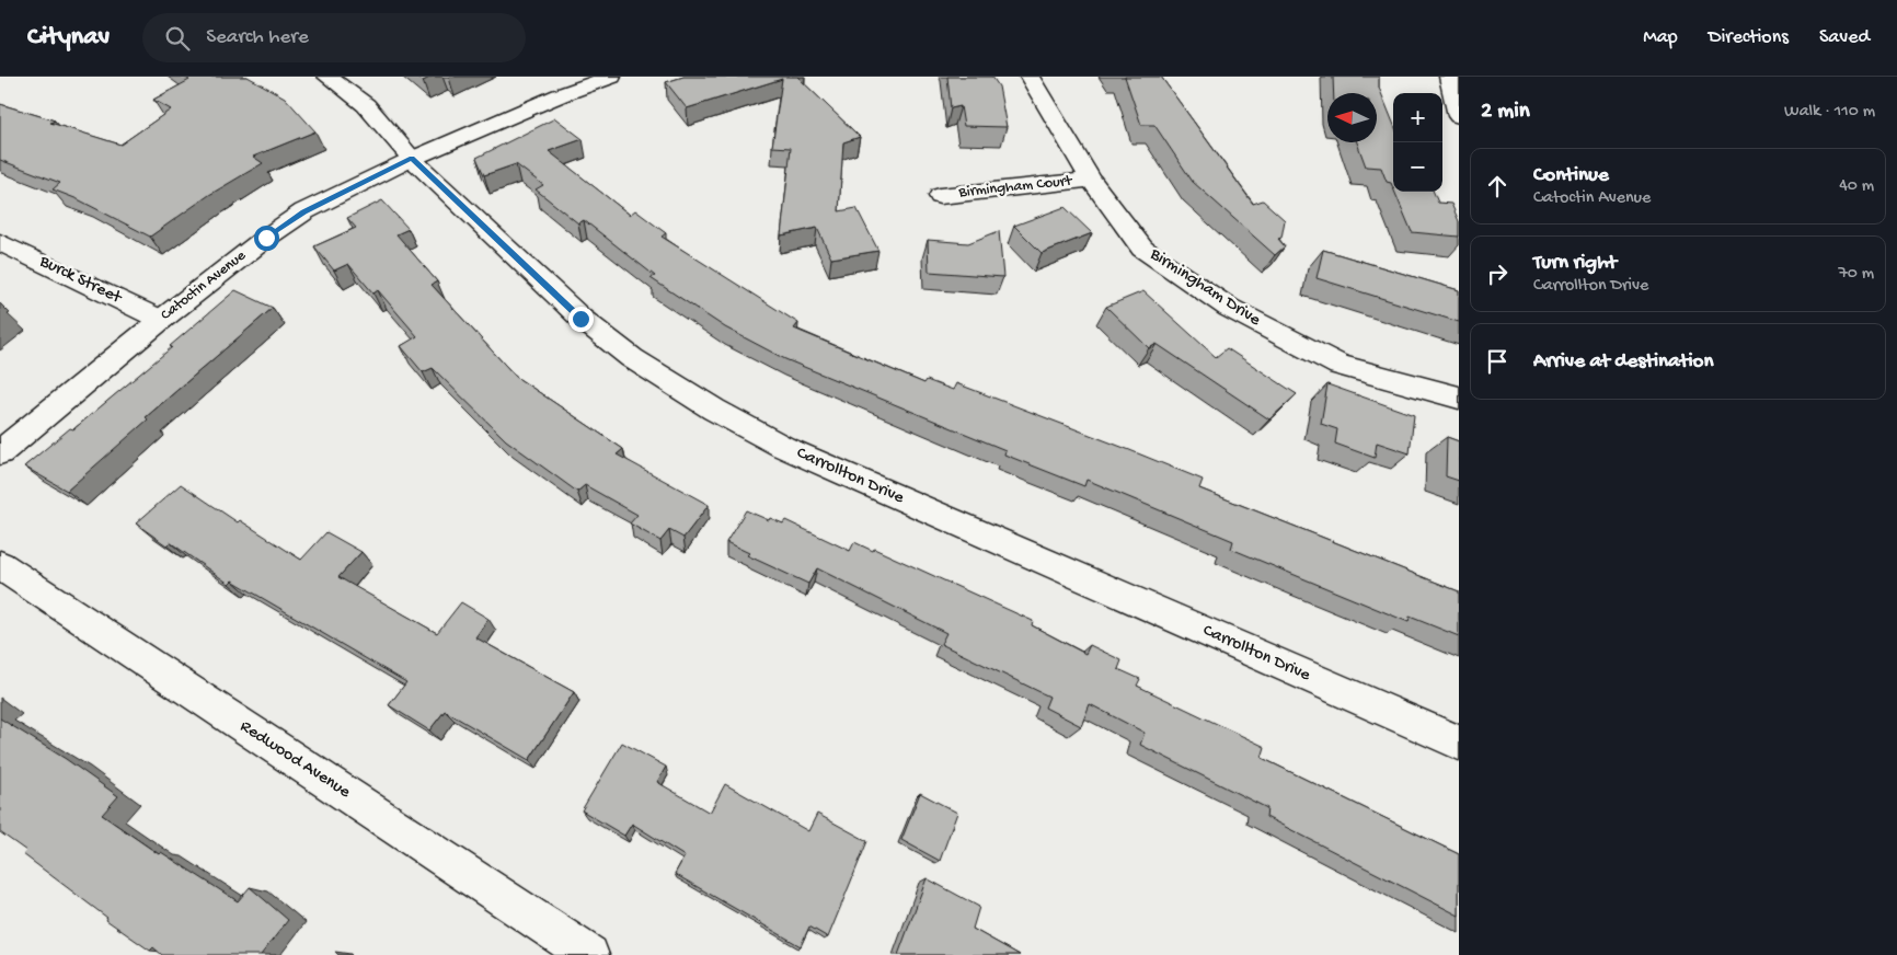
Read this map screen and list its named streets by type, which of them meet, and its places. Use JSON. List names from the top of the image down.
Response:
{
  "streets": {
    "street": [
      "Birmingham Court",
      "Burck Street",
      "Catoctin Avenue",
      "Birmingham Drive",
      "Carrollton Drive",
      "Redwood Avenue"
    ]
  },
  "crossings": [
    ["Birmingham Court", "Birmingham Drive"],
    ["Burck Street", "Catoctin Avenue"],
    ["Catoctin Avenue", "Carrollton Drive"]
  ],
  "north": "left",
  "page": {
    "header": "Citynav",
    "search": "Search here",
    "nav": ["Map", "Directions", "Saved"],
    "heading": ["2 min", "Walk · 110 m"],
    "map_buttons": ["+", "−"],
    "list": [
      ["Continue", "Catoctin Avenue", "40 m"],
      ["Turn right", "Carrollton Drive", "70 m"],
      "Arrive at destination"
    ]
  }
}
